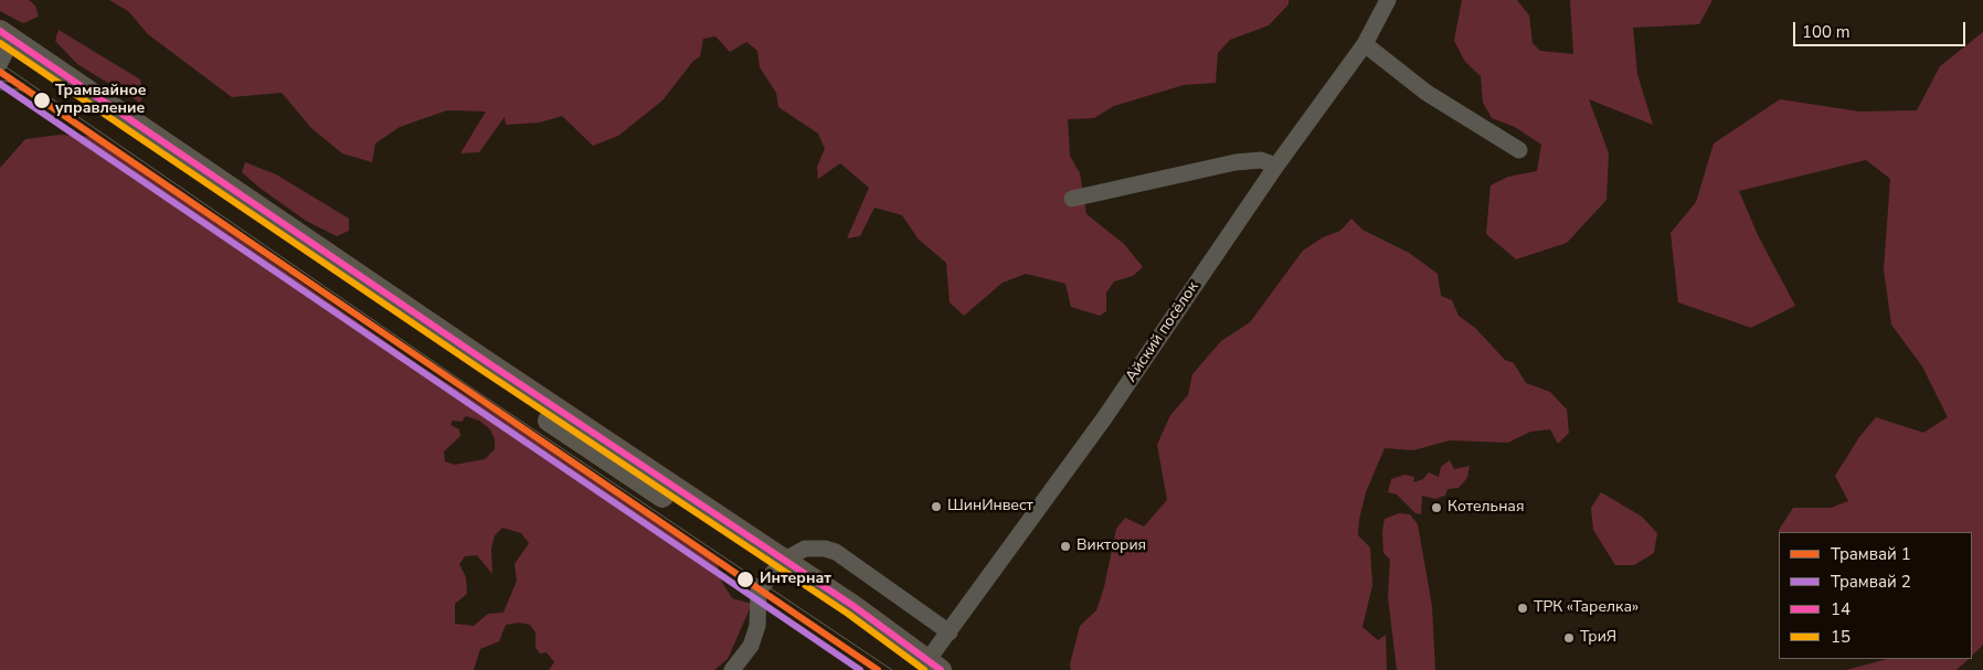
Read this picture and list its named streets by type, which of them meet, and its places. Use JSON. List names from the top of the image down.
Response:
{
  "streets": {
    "street": ["Айский посёлок"]
  },
  "places": [
    "Трамвайное управление",
    "ШинИнвест",
    "Котельная",
    "Виктория",
    "Интернат",
    "ТРК «Тарелка»",
    "ТриЯ"
  ],
  "lines": [
    "transit line 14",
    "transit line 15",
    "tram line 1",
    "tram line 2"
  ],
  "legend": [
    "Трамвай 1",
    "Трамвай 2",
    "14",
    "15"
  ],
  "scale_bar": "100 m"
}
